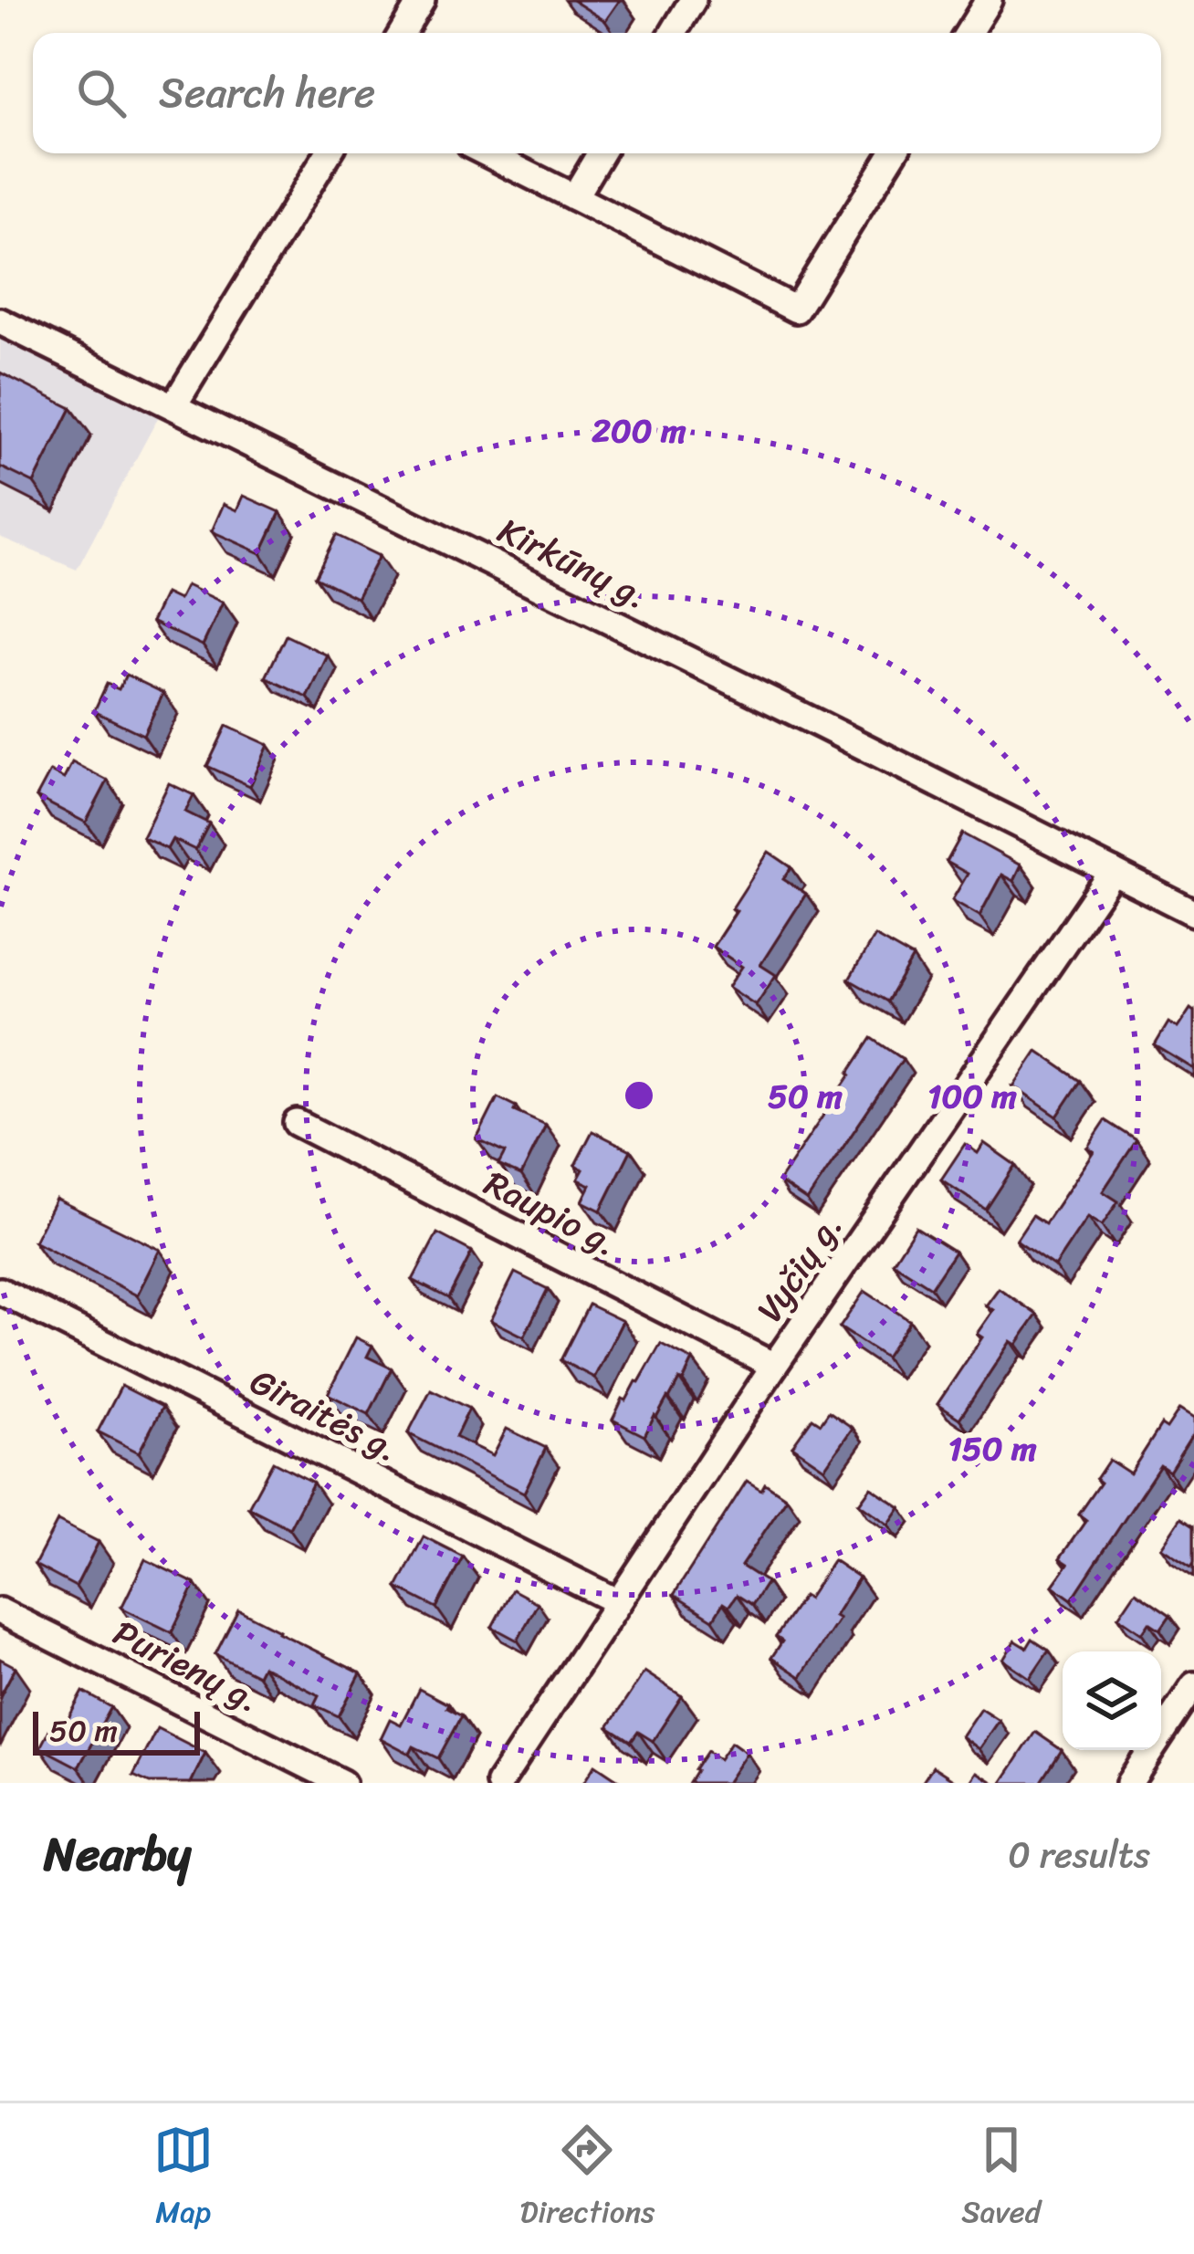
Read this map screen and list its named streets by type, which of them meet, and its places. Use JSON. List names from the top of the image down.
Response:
{
  "streets": {
    "street": [
      "Kirkūnų g.",
      "Raupio g.",
      "Vyčių g.",
      "Giraitės g.",
      "Purienų g."
    ]
  },
  "crossings": [
    ["Kirkūnų g.", "Vyčių g."],
    ["Raupio g.", "Vyčių g."],
    ["Vyčių g.", "Giraitės g."]
  ],
  "scale_bar": "50 m",
  "page": {
    "search": "Search here",
    "scale": "50 m",
    "heading": ["Nearby", "0 results"],
    "nav": ["Map", "Directions", "Saved"]
  },
  "rings": [
    "200 m",
    "50 m",
    "100 m",
    "150 m"
  ]
}
